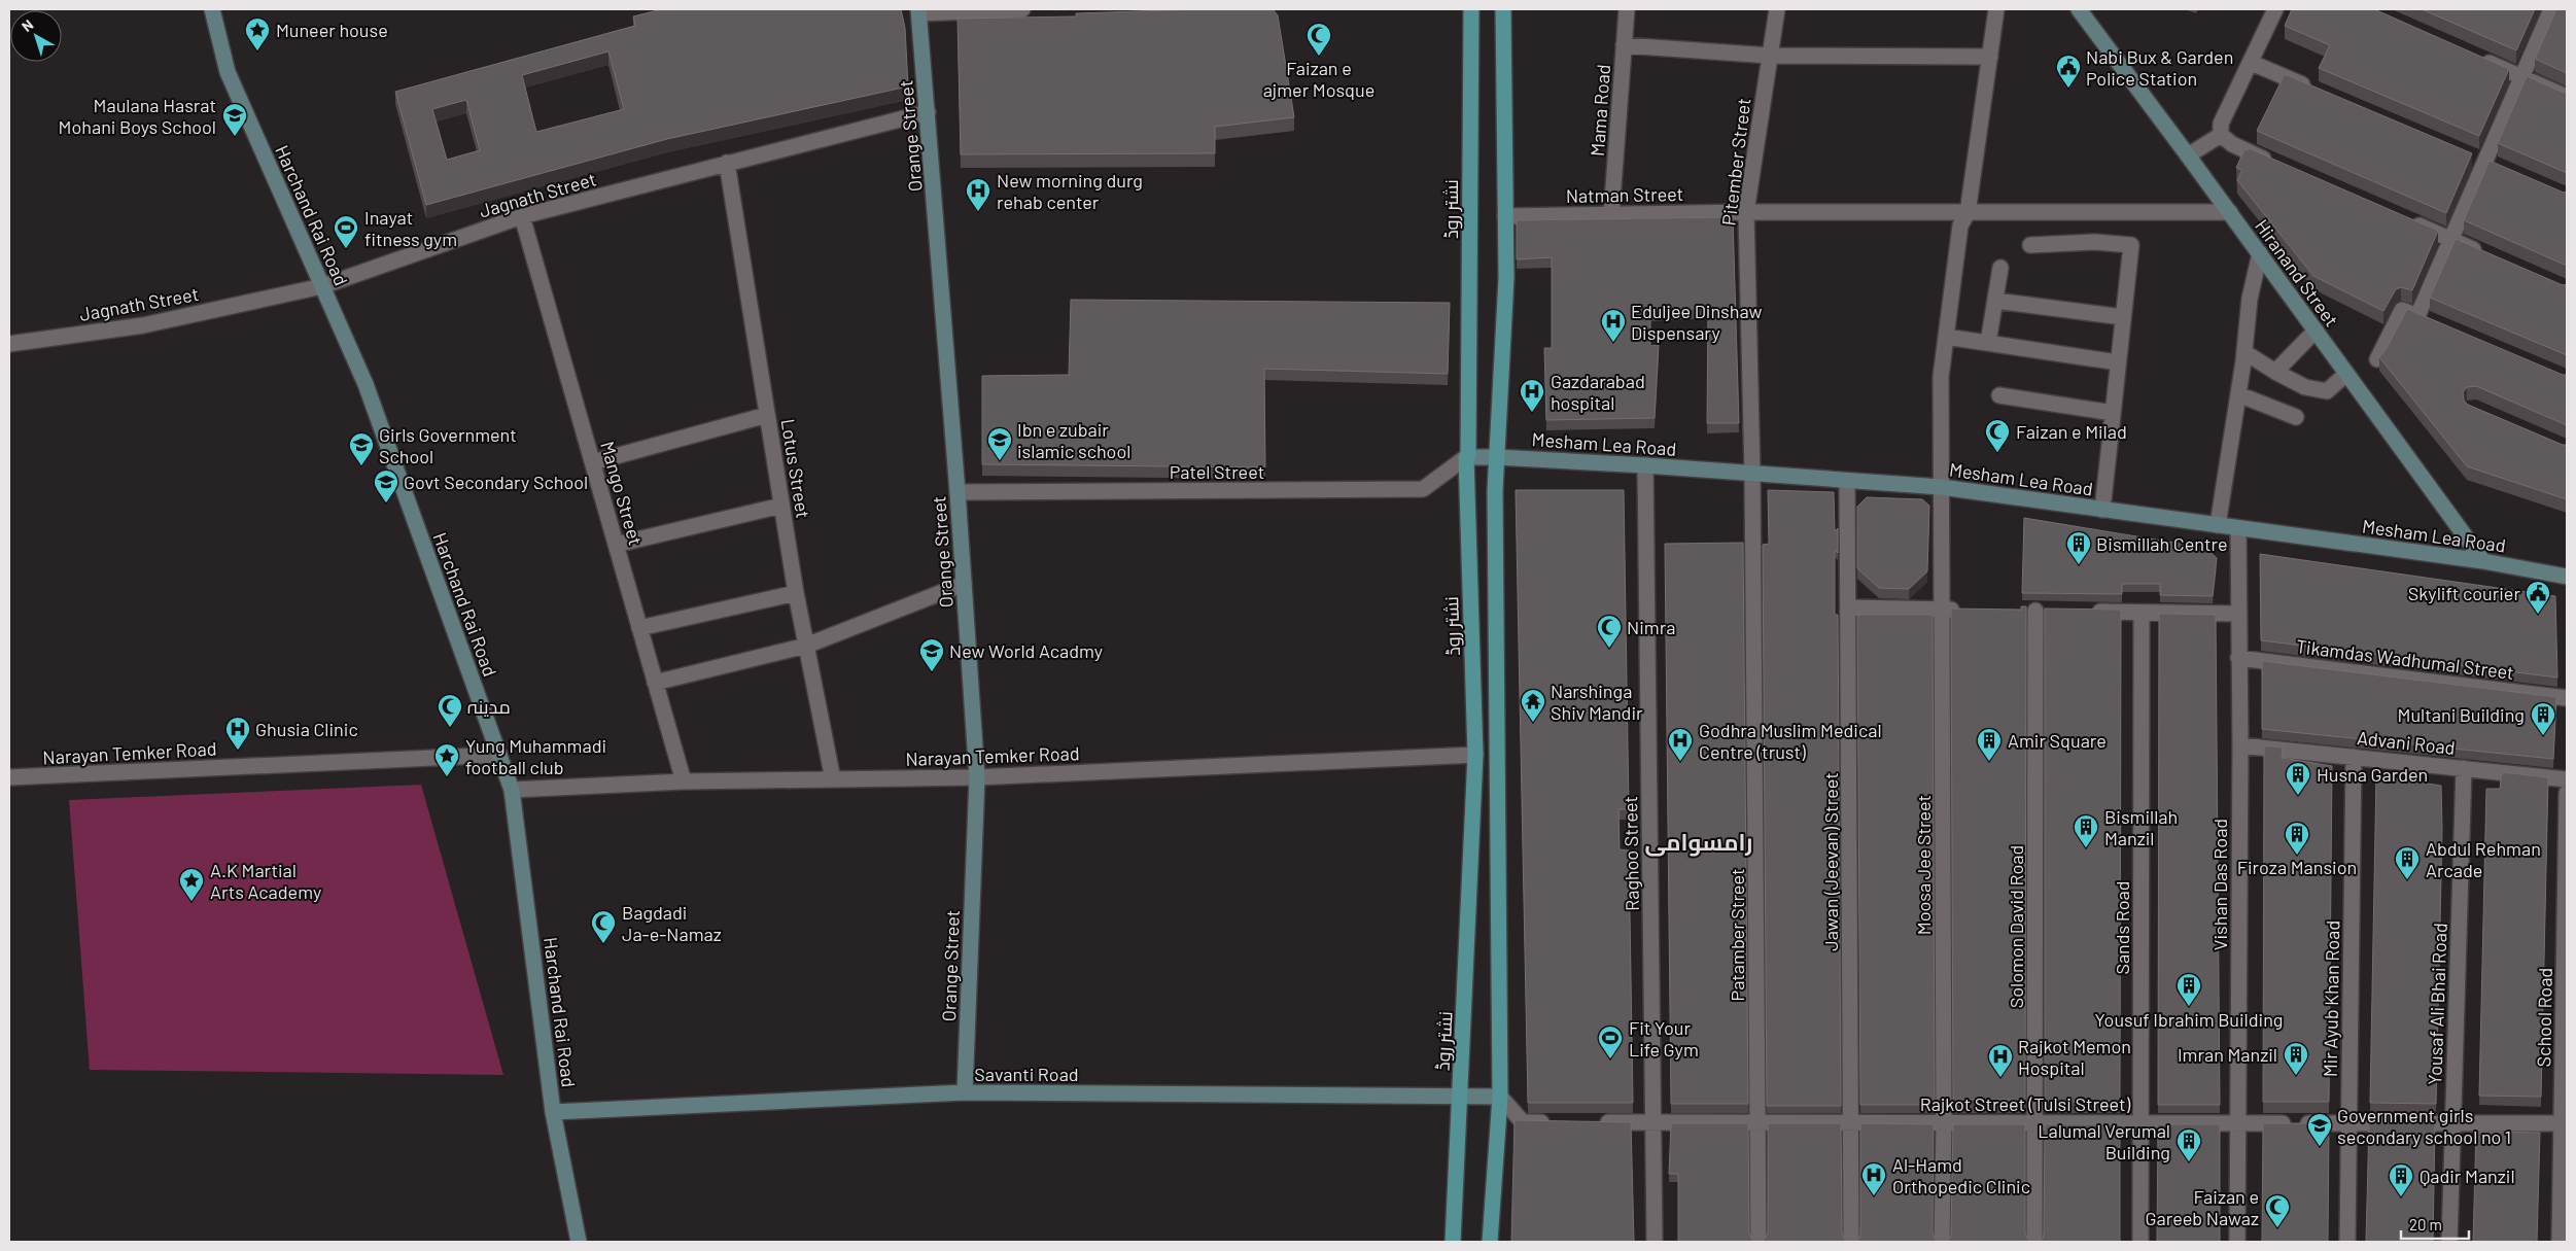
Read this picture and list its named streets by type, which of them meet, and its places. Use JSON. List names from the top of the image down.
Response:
{
  "streets": {
    "main road": ["نشتر روڈ"],
    "street": [
      "Mama Road",
      "Orange Street",
      "Pitember Street",
      "Jagnath Street",
      "Natman Street",
      "Harchand Rai Road",
      "Hiranand Street",
      "Mesham Lea Road",
      "Lotus Street",
      "Patel Street",
      "Mango Street",
      "Tikamdas Wadhumal Street",
      "Advani Road",
      "Narayan Temker Road",
      "Raghoo Street",
      "Jawan (Jeevan) Street",
      "Moosa Jee Street",
      "Vishan Das Road",
      "Solomon David Road",
      "Sands Road",
      "Patamber Street",
      "Mir Ayub Khan Road",
      "Yousaf Ali Bhai Road",
      "School Road",
      "Savanti Road",
      "Rajkot Street (Tulsi Street)"
    ]
  },
  "crossings": [
    ["Mama Road", "Natman Street"],
    ["Orange Street", "Jagnath Street"],
    ["Orange Street", "Patel Street"],
    ["Orange Street", "Narayan Temker Road"],
    ["Orange Street", "Savanti Road"],
    ["Pitember Street", "Natman Street"],
    ["Pitember Street", "Mesham Lea Road"],
    ["Pitember Street", "Patamber Street"],
    ["Jagnath Street", "Harchand Rai Road"],
    ["Jagnath Street", "Lotus Street"],
    ["Jagnath Street", "Mango Street"],
    ["Natman Street", "Hiranand Street"],
    ["Natman Street", "Moosa Jee Street"],
    ["نشتر روڈ", "Mesham Lea Road"],
    ["نشتر روڈ", "Patel Street"],
    ["نشتر روڈ", "Narayan Temker Road"],
    ["نشتر روڈ", "Savanti Road"],
    ["Harchand Rai Road", "Narayan Temker Road"],
    ["Harchand Rai Road", "Savanti Road"],
    ["Hiranand Street", "Mesham Lea Road"],
    ["Mesham Lea Road", "Patel Street"],
    ["Mesham Lea Road", "Raghoo Street"],
    ["Mesham Lea Road", "Jawan (Jeevan) Street"],
    ["Mesham Lea Road", "Moosa Jee Street"],
    ["Mesham Lea Road", "Vishan Das Road"],
    ["Mesham Lea Road", "Patamber Street"],
    ["Lotus Street", "Narayan Temker Road"],
    ["Mango Street", "Narayan Temker Road"],
    ["Tikamdas Wadhumal Street", "Vishan Das Road"],
    ["Advani Road", "Vishan Das Road"],
    ["Advani Road", "Mir Ayub Khan Road"],
    ["Advani Road", "Yousaf Ali Bhai Road"],
    ["Raghoo Street", "Rajkot Street (Tulsi Street)"],
    ["Jawan (Jeevan) Street", "Rajkot Street (Tulsi Street)"],
    ["Moosa Jee Street", "Rajkot Street (Tulsi Street)"],
    ["Vishan Das Road", "Rajkot Street (Tulsi Street)"],
    ["Solomon David Road", "Rajkot Street (Tulsi Street)"],
    ["Sands Road", "Rajkot Street (Tulsi Street)"],
    ["Patamber Street", "Rajkot Street (Tulsi Street)"],
    ["Mir Ayub Khan Road", "Rajkot Street (Tulsi Street)"],
    ["Yousaf Ali Bhai Road", "Rajkot Street (Tulsi Street)"],
    ["School Road", "Rajkot Street (Tulsi Street)"]
  ],
  "districts": ["رامسوامی"],
  "places": {
    "place": ["Muneer house", "Yung Muhammadi football club", "A.K Martial Arts Academy"],
    "mosque": [
      "Faizan e ajmer Mosque",
      "Faizan e Milad",
      "Nimra",
      "مدینہ",
      "Bagdadi Ja-e-Namaz",
      "Faizan e Gareeb Nawaz"
    ],
    "public building": ["Nabi Bux & Garden Police Station", "Skylift courier"],
    "school or university": [
      "Maulana Hasrat Mohani Boys School",
      "Ibn e zubair islamic school",
      "Girls Government School",
      "Govt Secondary School",
      "New World Acadmy",
      "Government girls secondary school no 1"
    ],
    "hospital": [
      "New morning durg rehab center",
      "Eduljee Dinshaw Dispensary",
      "Gazdarabad hospital",
      "Ghusia Clinic",
      "Godhra Muslim Medical Centre (trust)",
      "Rajkot Memon Hospital",
      "Al-Hamd Orthopedic Clinic"
    ],
    "sports": ["Inayat fitness gym", "Fit Your Life Gym"],
    "building": [
      "Bismillah Centre",
      "Multani Building",
      "Amir Square",
      "Husna Garden",
      "Bismillah Manzil",
      "Firoza Mansion",
      "Abdul Rehman Arcade",
      "Yousuf Ibrahim Building",
      "Imran Manzil",
      "Lalumal Verumal Building",
      "Qadir Manzil"
    ],
    "temple": ["Narshinga Shiv Mandir"]
  },
  "scale_bar": "20 m",
  "north": "top left"
}
